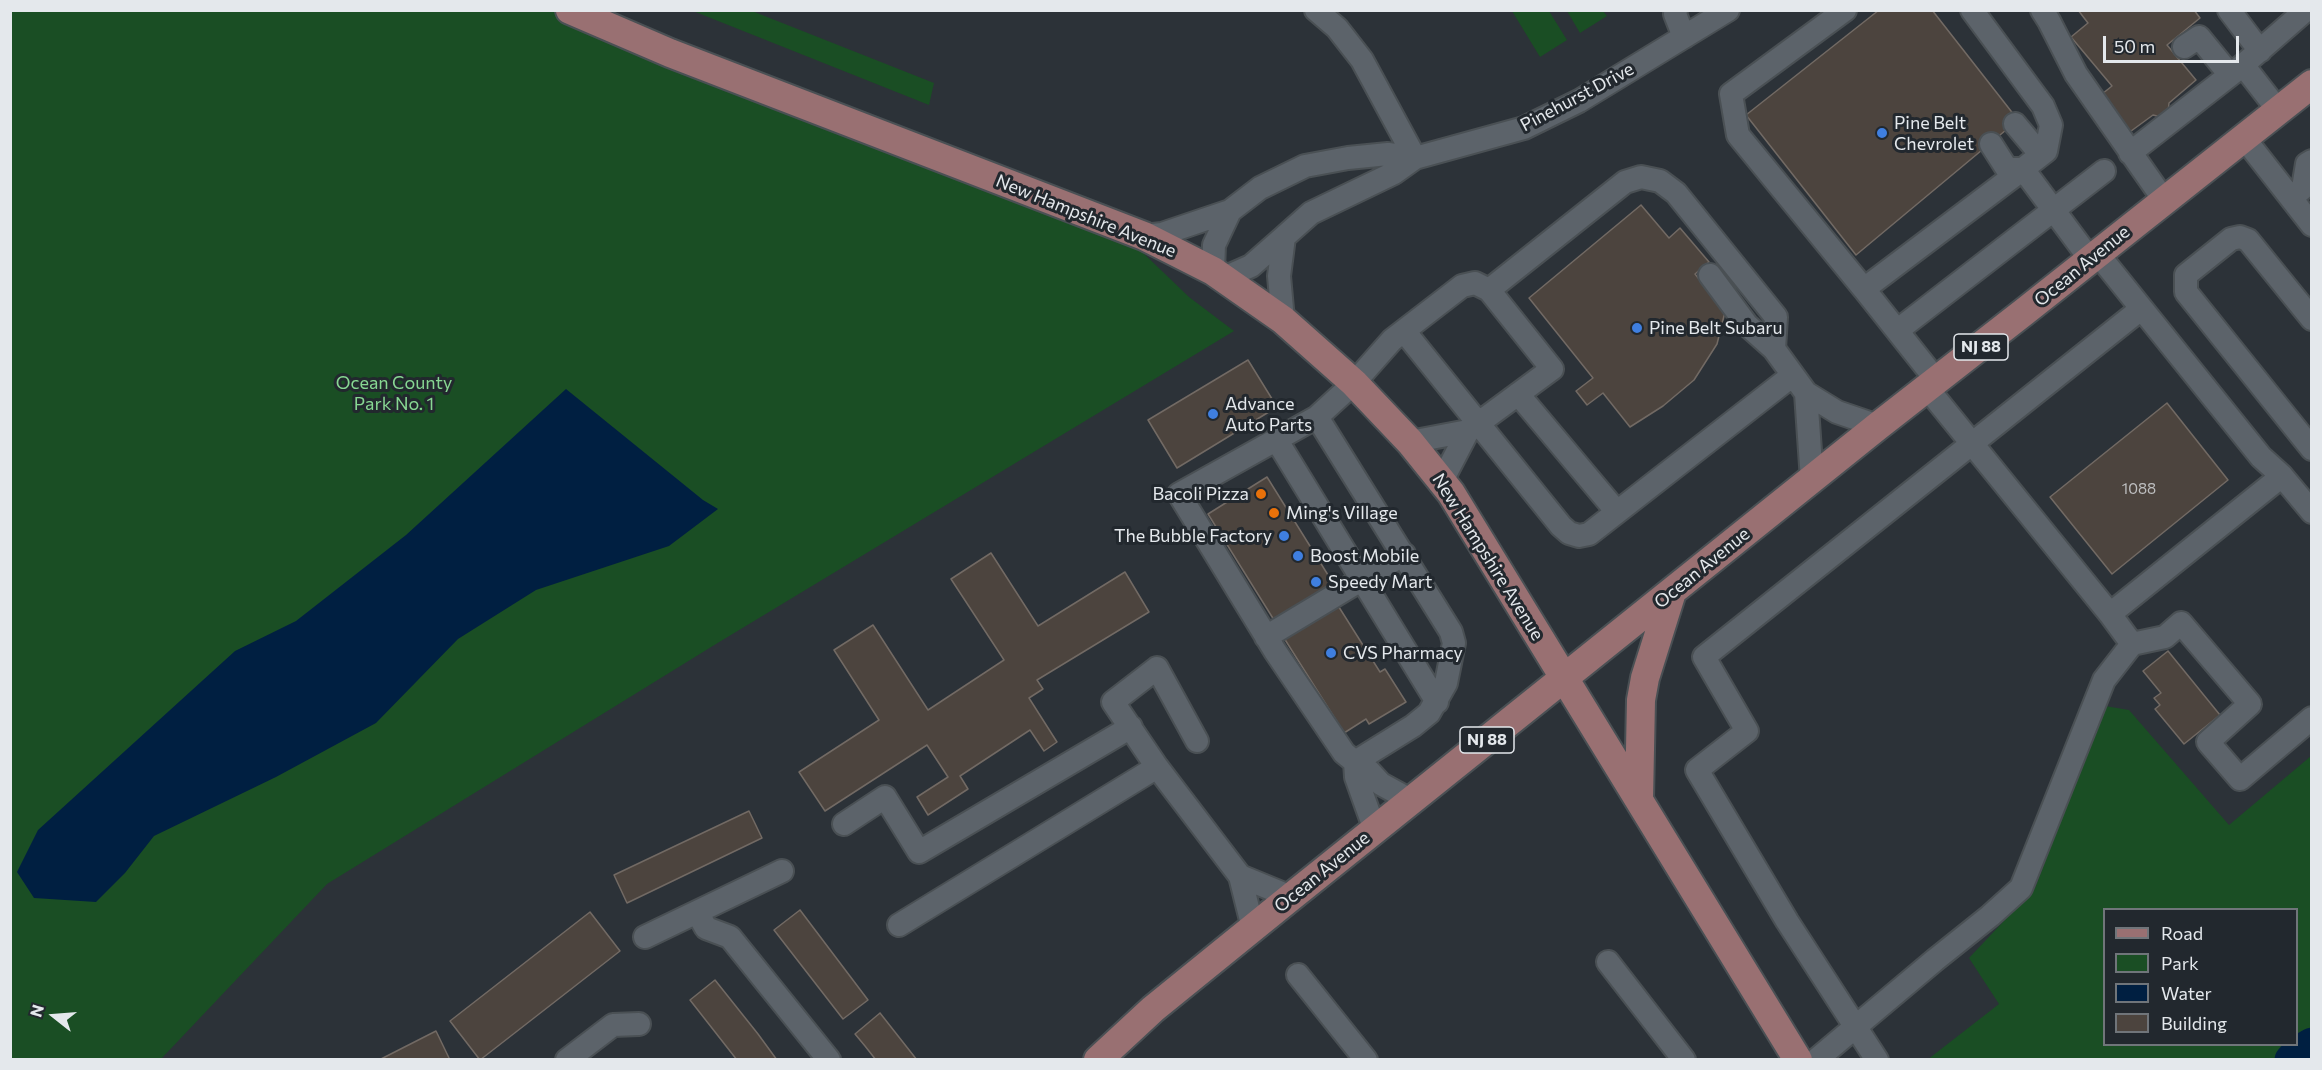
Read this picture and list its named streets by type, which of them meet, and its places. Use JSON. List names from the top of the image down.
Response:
{
  "streets": {
    "main road": ["New Hampshire Avenue", "Ocean Avenue", "NJ 88"],
    "street": ["Pinehurst Drive"]
  },
  "crossings": [
    ["Pinehurst Drive", "New Hampshire Avenue"],
    ["New Hampshire Avenue", "Ocean Avenue"]
  ],
  "parks": ["Ocean County Park No. 1"],
  "places": [
    "Pine Belt Chevrolet",
    "Pine Belt Subaru",
    "Advance Auto Parts",
    "Bacoli Pizza",
    "Ming's Village",
    "The Bubble Factory",
    "Boost Mobile",
    "Speedy Mart",
    "CVS Pharmacy"
  ],
  "house_numbers": ["1088"],
  "legend": [
    "Road",
    "Park",
    "Water",
    "Building"
  ],
  "scale_bar": "50 m",
  "north": "left"
}
